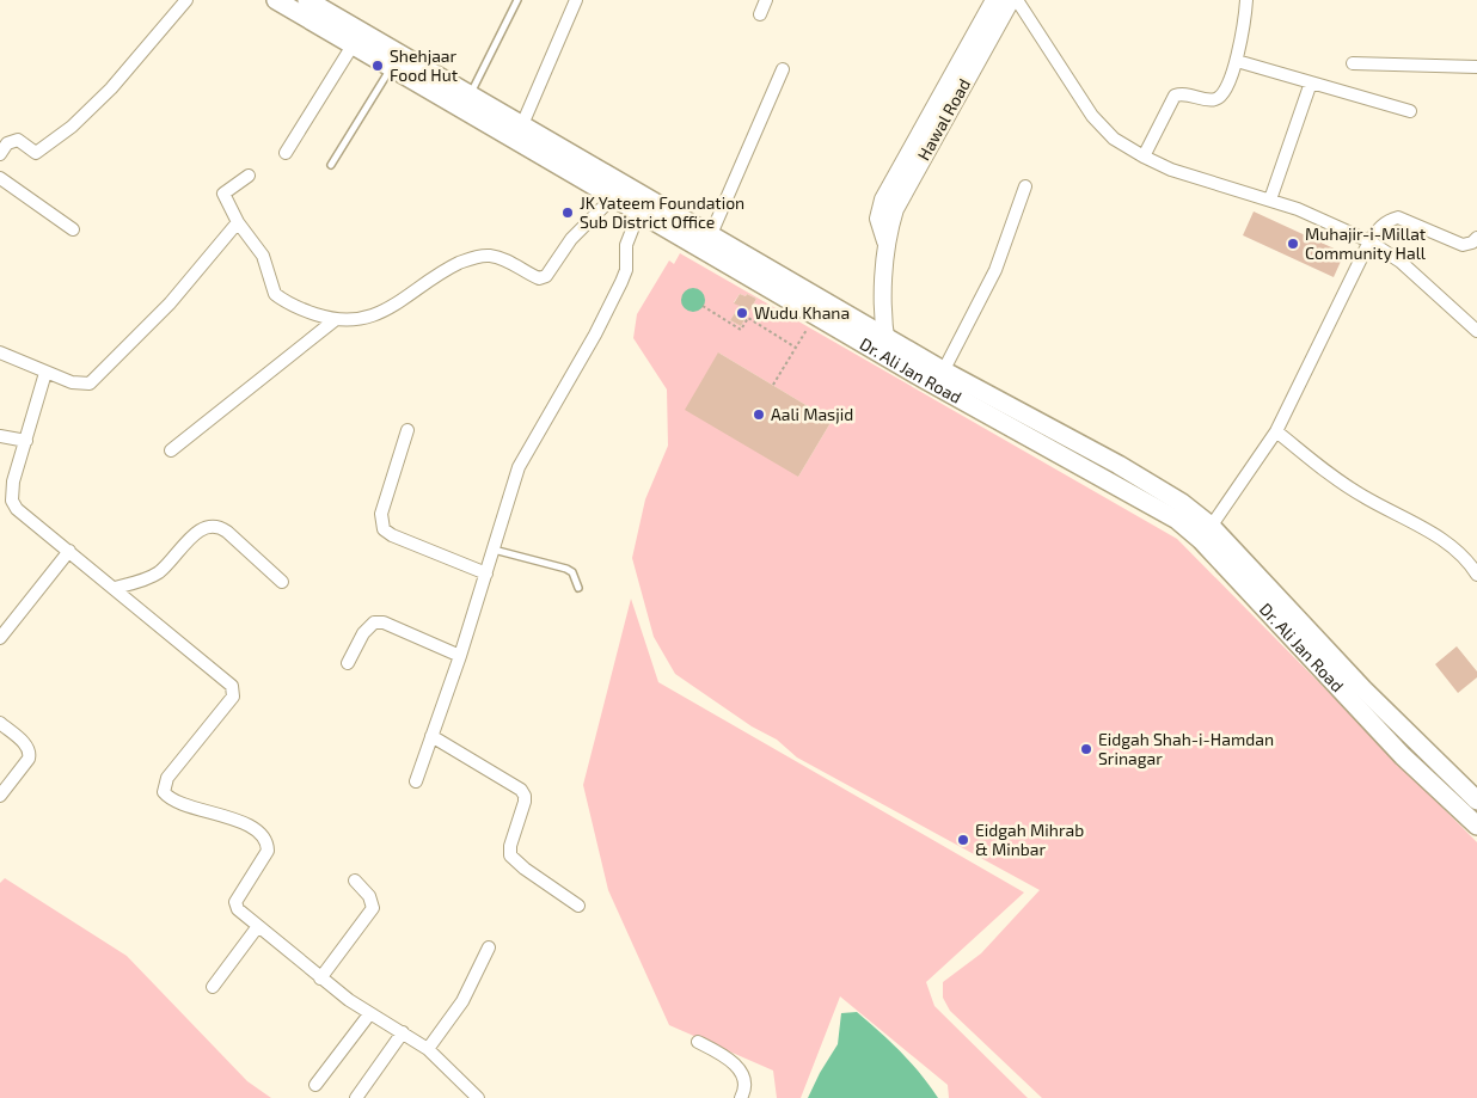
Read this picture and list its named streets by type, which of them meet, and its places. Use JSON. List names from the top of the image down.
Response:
{
  "streets": {
    "main road": ["Hawal Road", "Dr. Ali Jan Road"]
  },
  "crossings": [
    ["Hawal Road", "Dr. Ali Jan Road"]
  ],
  "places": [
    "Shehjaar Food Hut",
    "JK Yateem Foundation Sub District Office",
    "Muhajir-i-Millat Community Hall",
    "Wudu Khana",
    "Aali Masjid",
    "Eidgah Shah-i-Hamdan Srinagar",
    "Eidgah Mihrab & Minbar"
  ]
}
